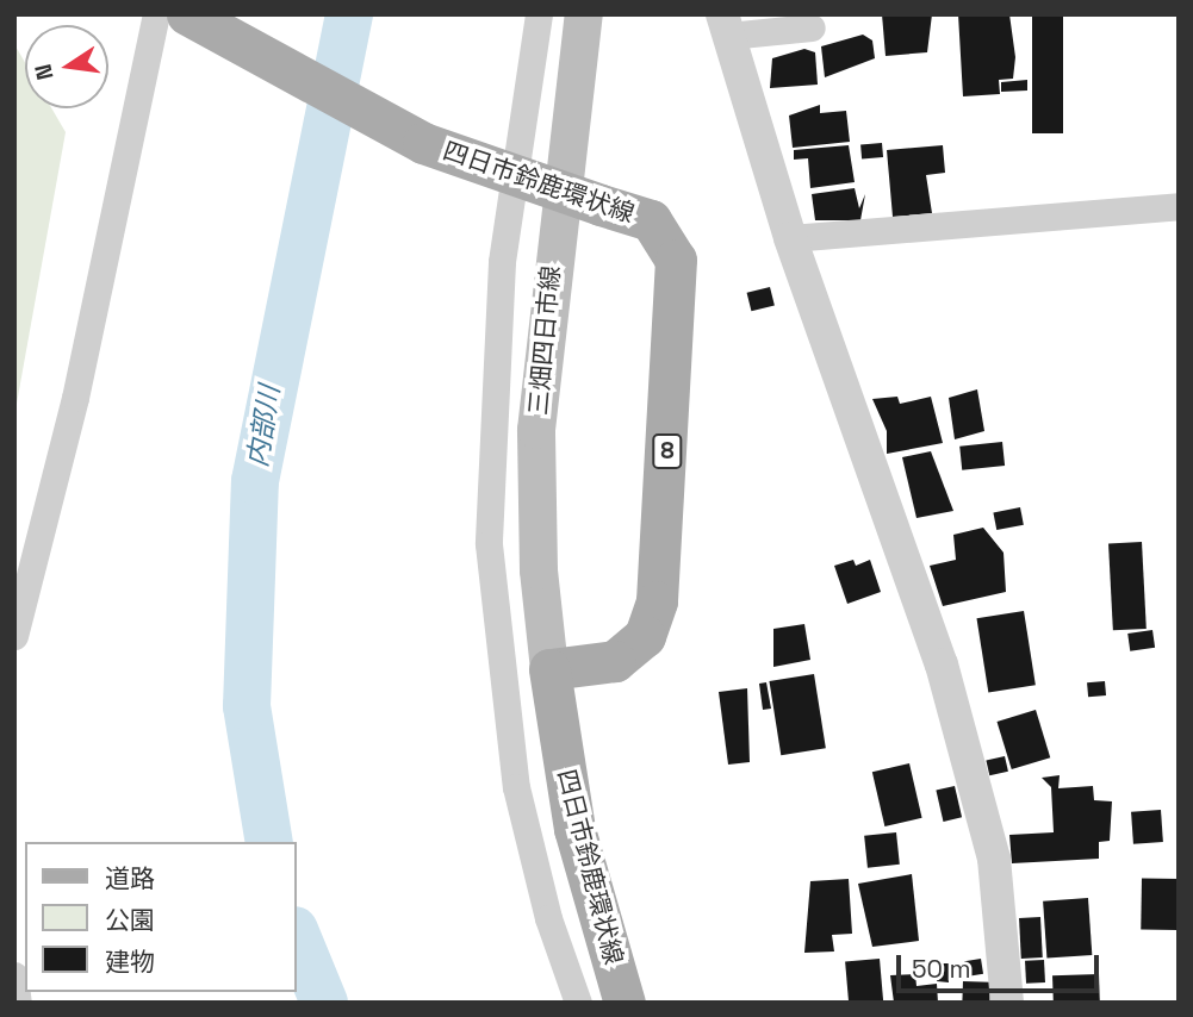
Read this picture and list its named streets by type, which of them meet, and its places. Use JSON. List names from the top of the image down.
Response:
{
  "streets": {
    "main road": ["四日市鈴鹿環状線", "三畑四日市線", "8"]
  },
  "crossings": [
    ["四日市鈴鹿環状線", "三畑四日市線"]
  ],
  "water": ["内部川"],
  "legend": ["道路", "公園", "建物"],
  "scale_bar": "50 m",
  "north": "left"
}
